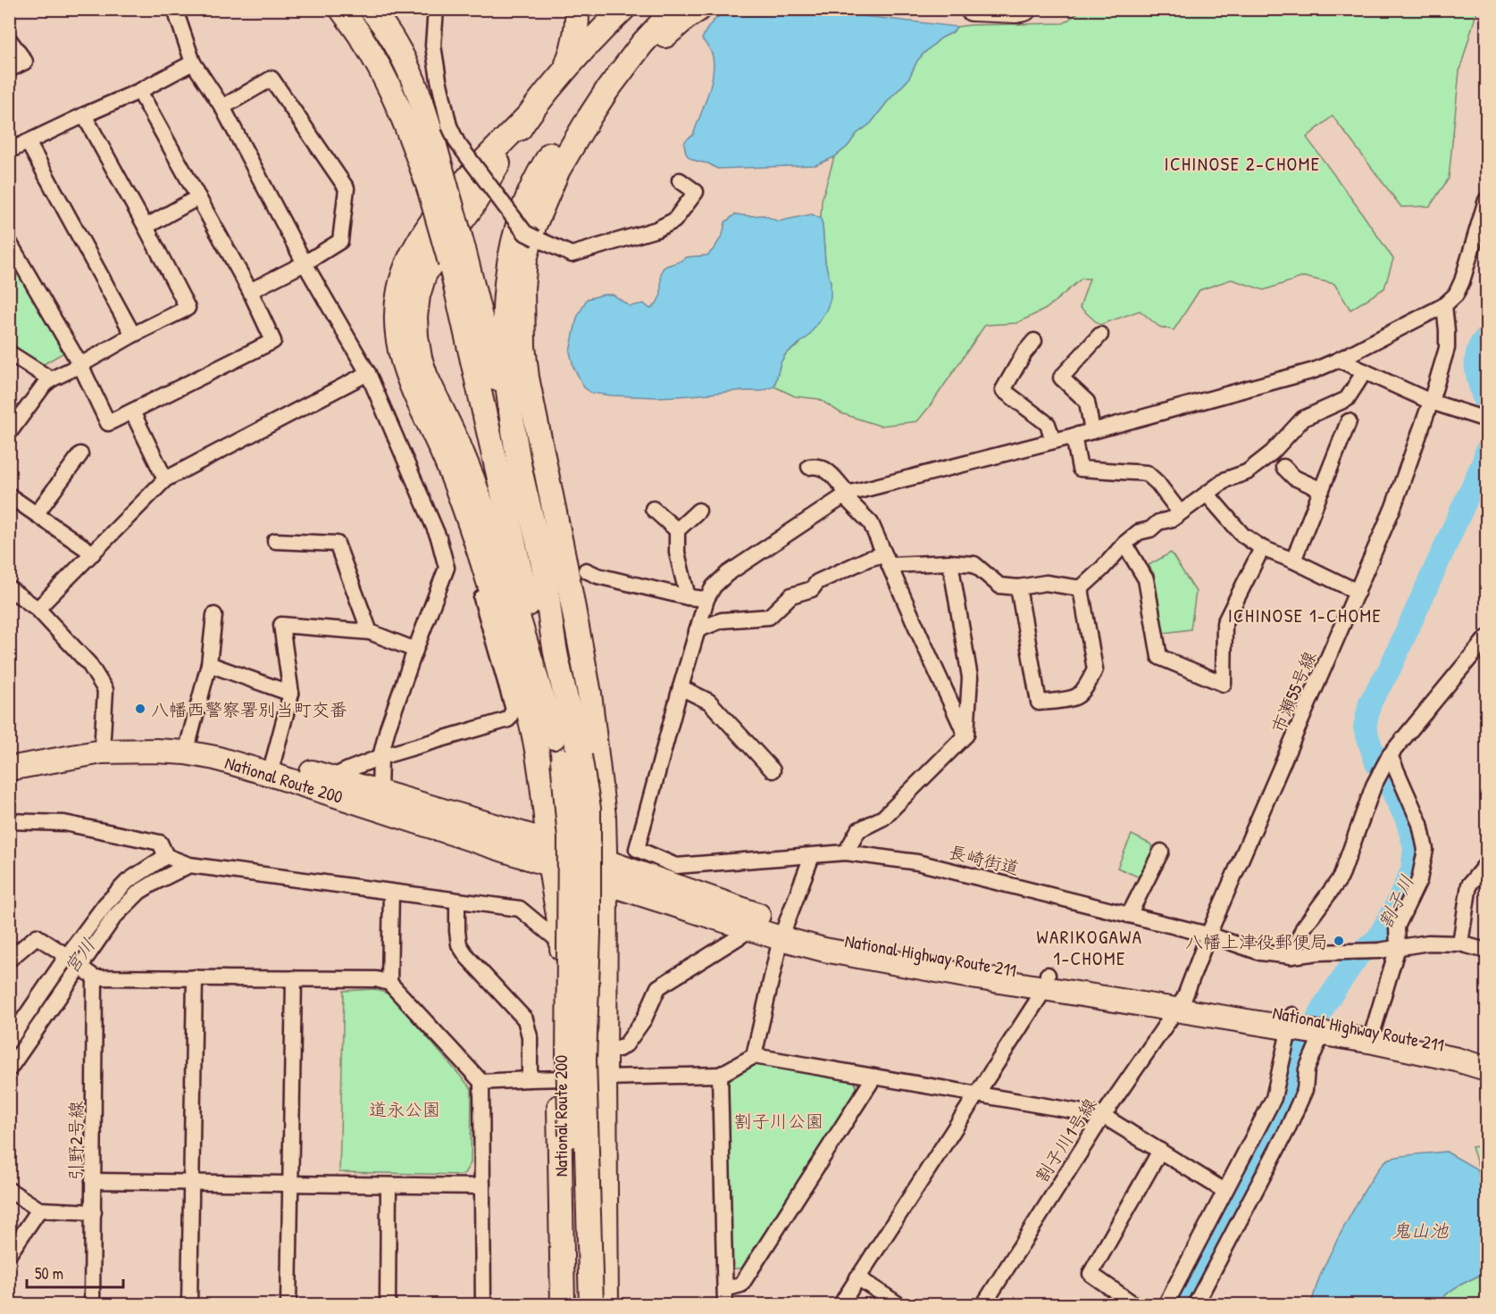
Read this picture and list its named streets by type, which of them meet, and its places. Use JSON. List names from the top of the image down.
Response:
{
  "streets": {
    "highway": ["National Route 200", "National Highway Route 211"],
    "street": [
      "市瀬55号線",
      "長崎街道",
      "割子川1号線",
      "引野2号線"
    ]
  },
  "crossings": [
    ["市瀬55号線", "長崎街道"],
    ["市瀬55号線", "National Highway Route 211"],
    ["市瀬55号線", "割子川1号線"],
    ["National Route 200", "National Highway Route 211"],
    ["National Highway Route 211", "割子川1号線"]
  ],
  "districts": ["ICHINOSE 2-CHOME", "ICHINOSE 1-CHOME", "WARIKOGAWA 1-CHOME"],
  "water": ["割子川", "宮川", "鬼山池"],
  "parks": ["道永公園", "割子川公園"],
  "places": ["八幡西警察署別当町交番", "八幡上津役郵便局"],
  "scale_bar": "50 m"
}
